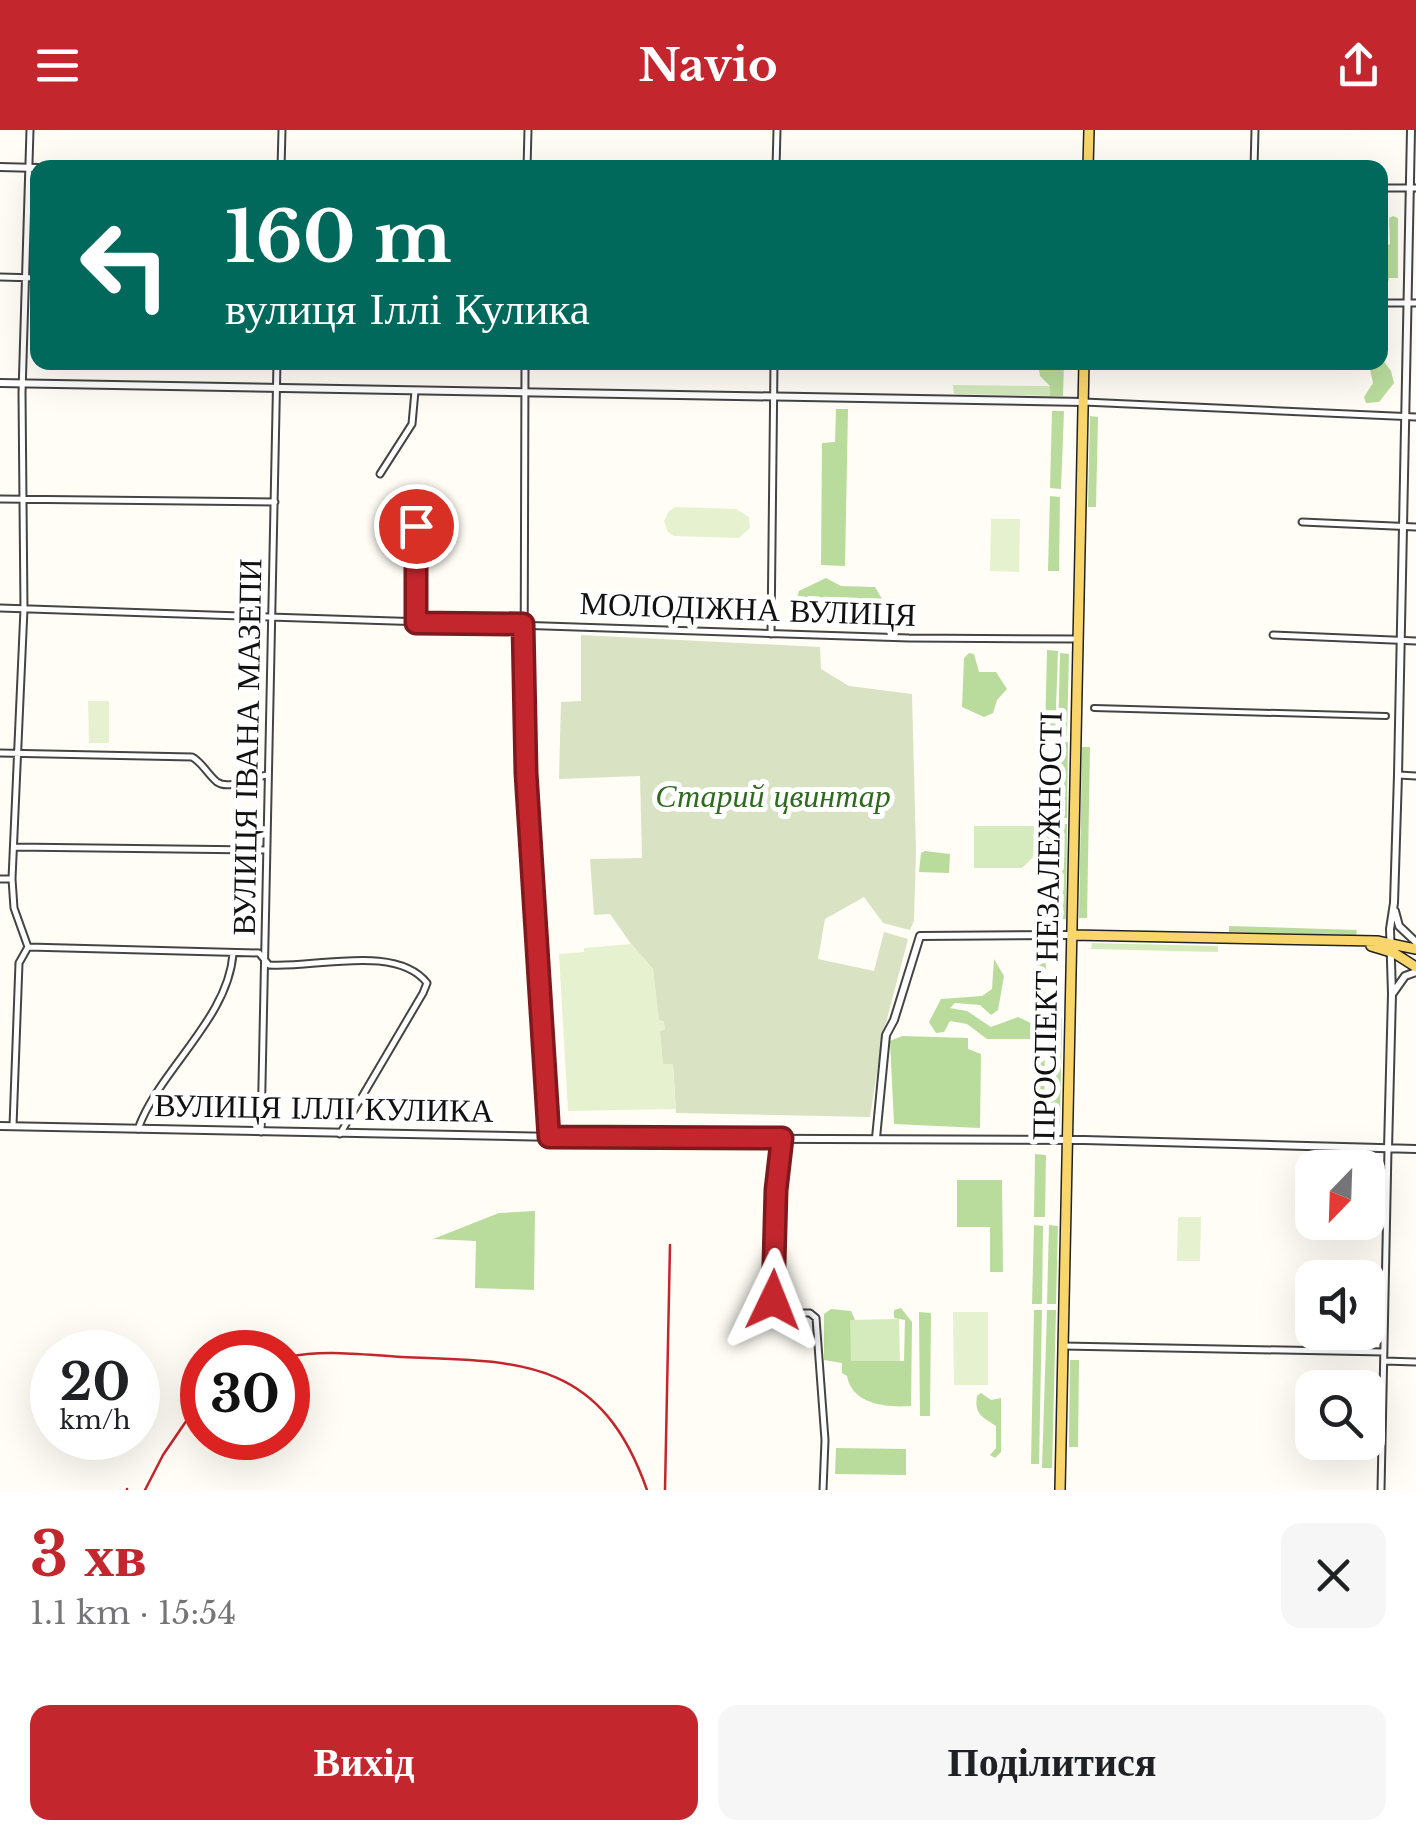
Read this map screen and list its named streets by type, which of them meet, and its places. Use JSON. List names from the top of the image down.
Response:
{
  "streets": {
    "main road": ["ПРОСПЕКТ НЕЗАЛЕЖНОСТІ"],
    "street": ["МОЛОДІЖНА ВУЛИЦЯ", "ВУЛИЦЯ ІВАНА МАЗЕПИ", "ВУЛИЦЯ ІЛЛІ КУЛИКА"]
  },
  "crossings": [
    ["МОЛОДІЖНА ВУЛИЦЯ", "ВУЛИЦЯ ІВАНА МАЗЕПИ"],
    ["МОЛОДІЖНА ВУЛИЦЯ", "ПРОСПЕКТ НЕЗАЛЕЖНОСТІ"],
    ["ВУЛИЦЯ ІВАНА МАЗЕПИ", "ВУЛИЦЯ ІЛЛІ КУЛИКА"],
    ["ПРОСПЕКТ НЕЗАЛЕЖНОСТІ", "ВУЛИЦЯ ІЛЛІ КУЛИКА"]
  ],
  "parks": ["Старий цвинтар"],
  "north": "bottom left",
  "page": {
    "header": "Navio",
    "turn": ["160 m", "вулиця Іллі Кулика"],
    "speed": "20 km/h",
    "limit": "30",
    "heading": ["3 хв", "1.1 km · 15:54"],
    "buttons": ["Вихід", "Поділитися"]
  }
}
